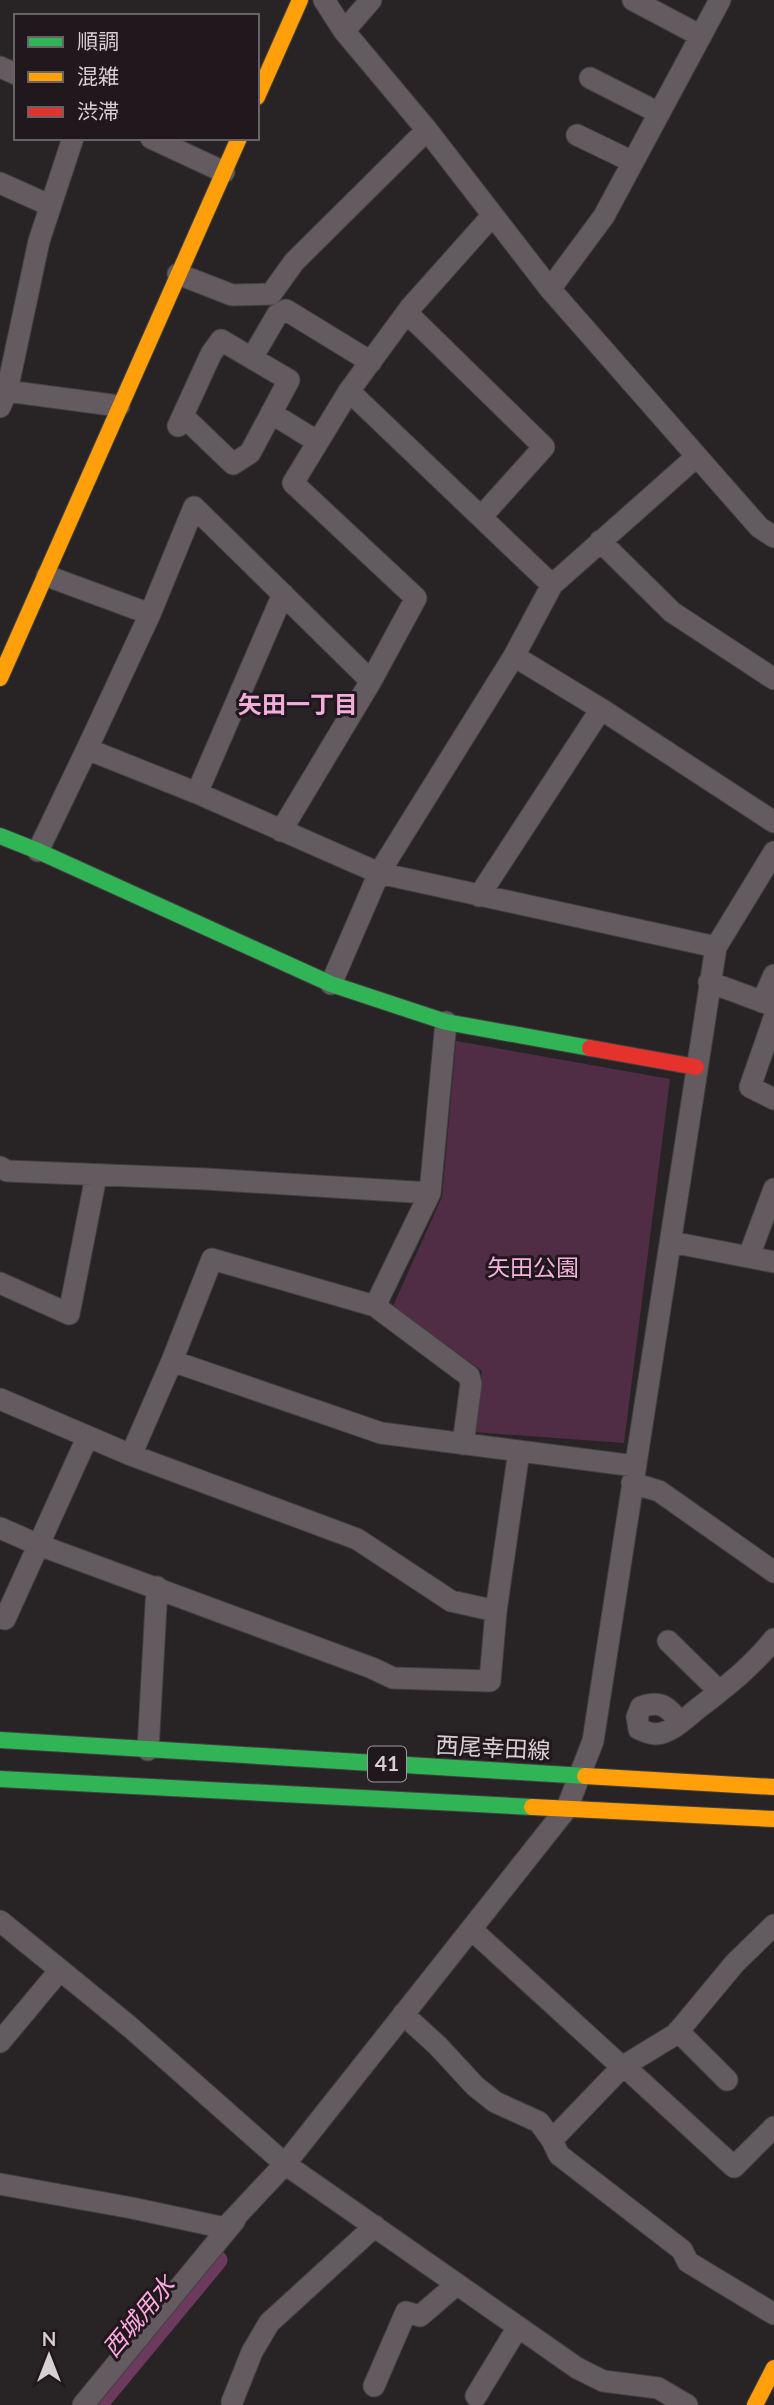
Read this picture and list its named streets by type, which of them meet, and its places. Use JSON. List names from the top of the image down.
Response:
{
  "streets": {
    "main road": ["西尾幸田線", "41"]
  },
  "districts": ["矢田一丁目"],
  "water": ["西城用水"],
  "parks": ["矢田公園"],
  "legend": ["順調", "混雑", "渋滞"],
  "north": "top"
}
